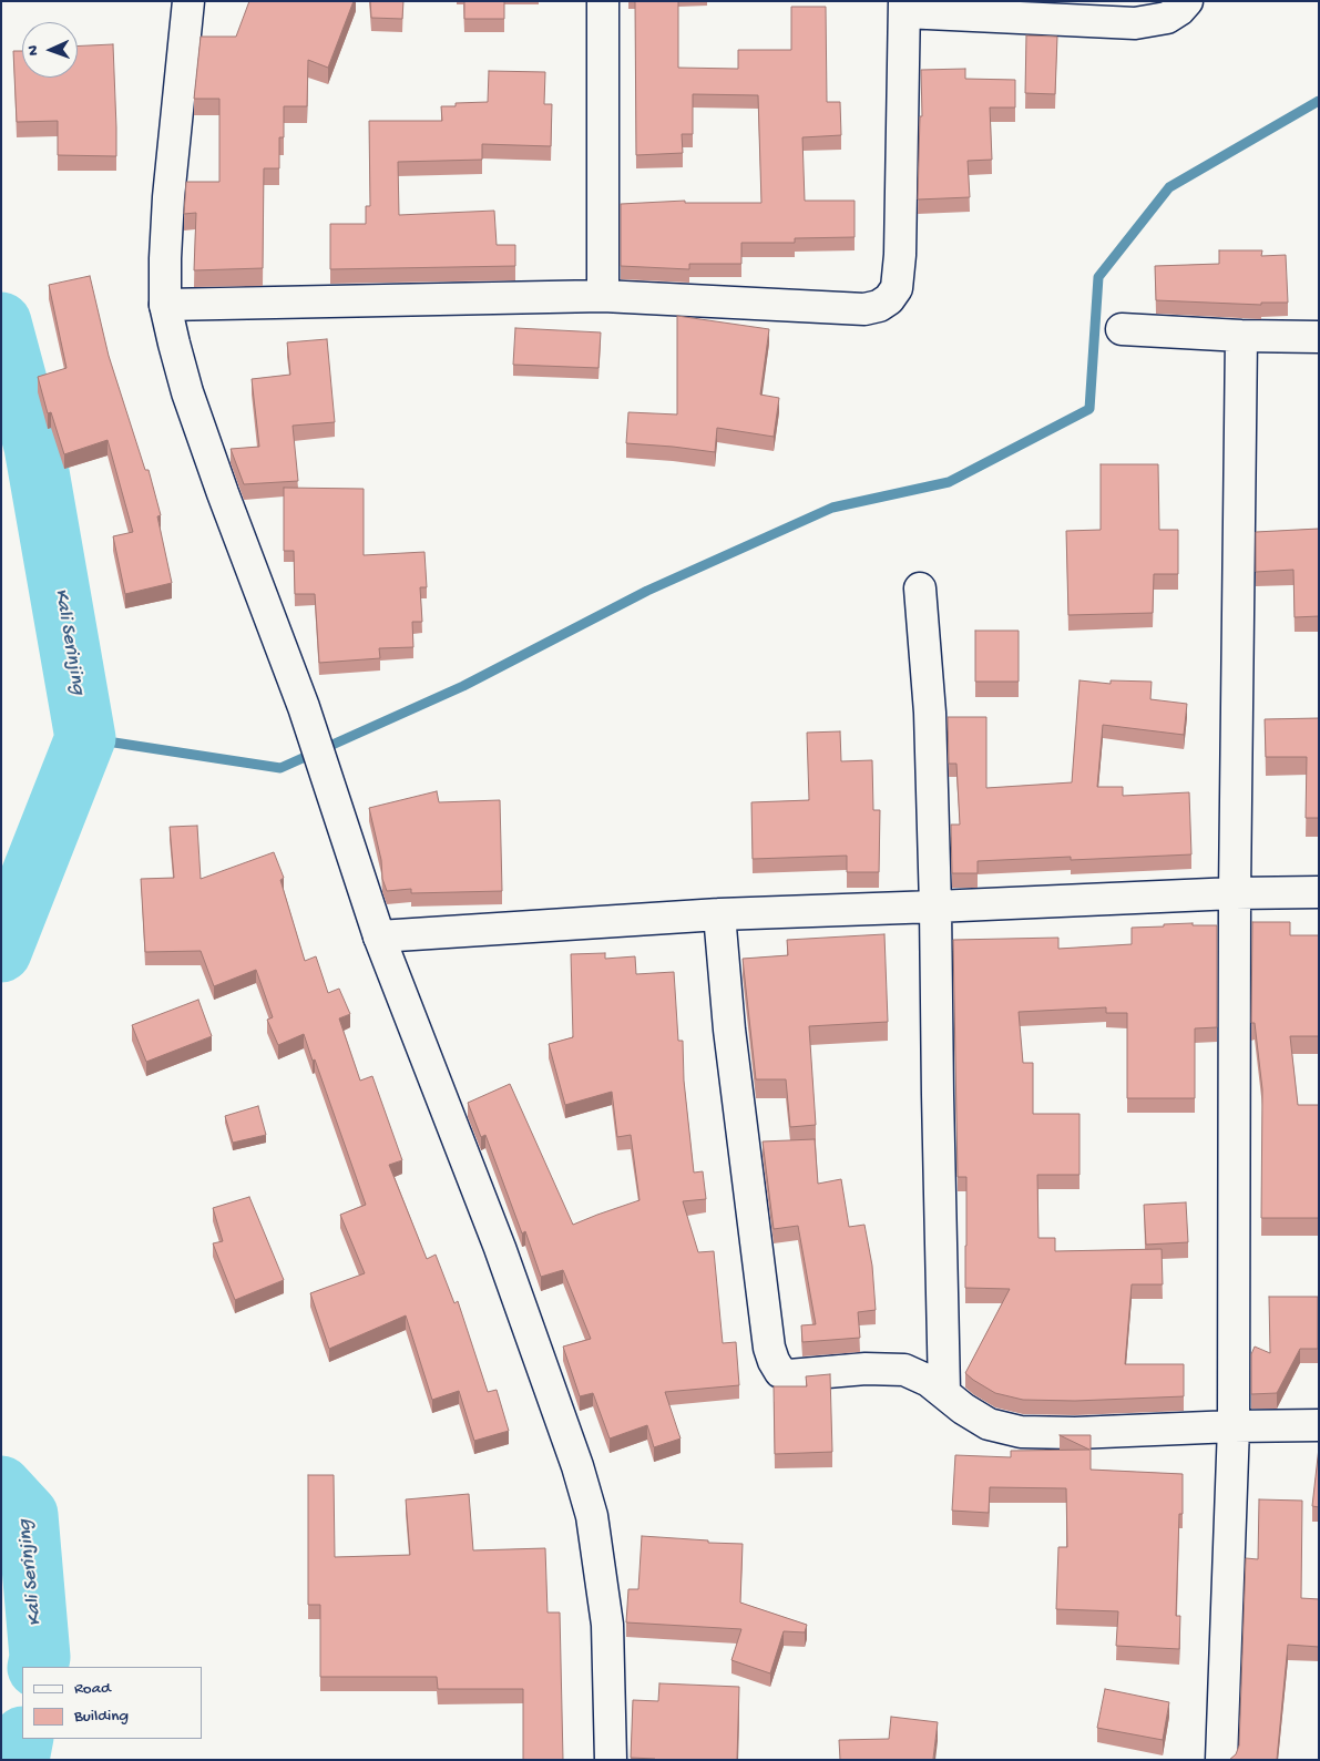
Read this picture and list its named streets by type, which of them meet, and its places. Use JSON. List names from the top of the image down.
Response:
{
  "water": ["Kali Serinjing"],
  "legend": ["Road", "Building"],
  "north": "left"
}
